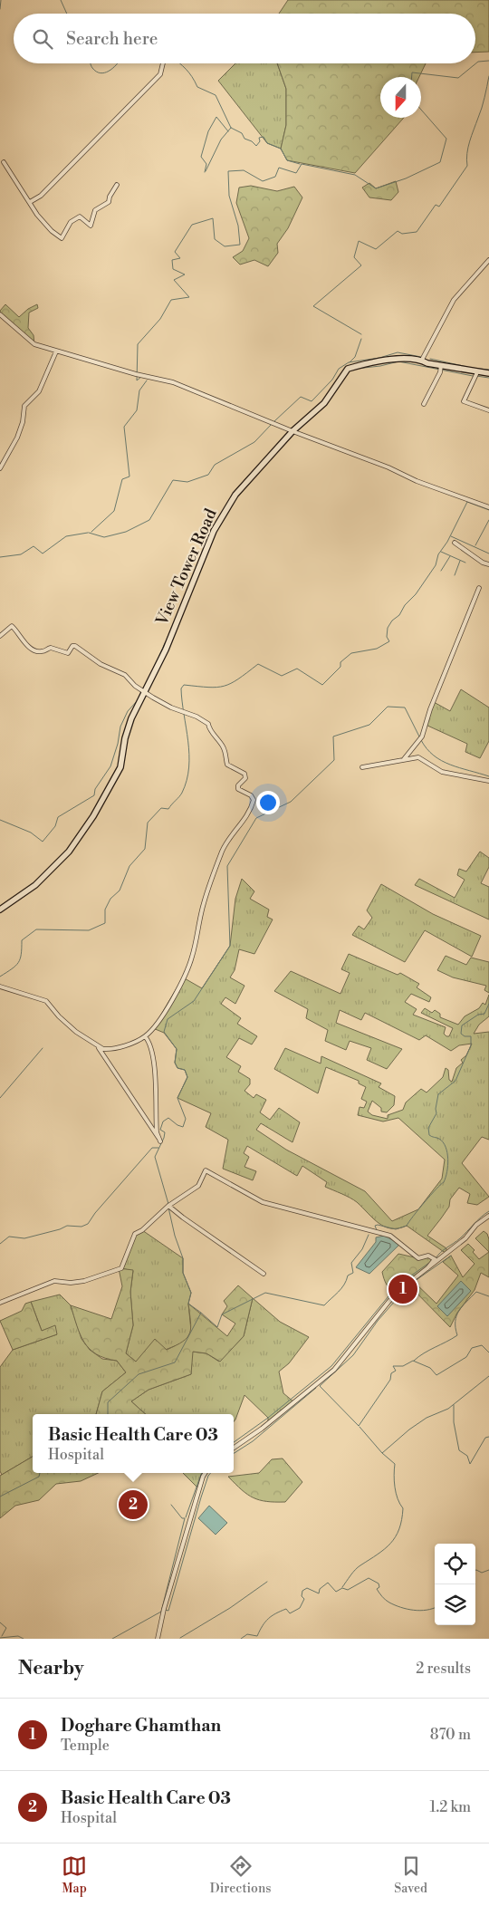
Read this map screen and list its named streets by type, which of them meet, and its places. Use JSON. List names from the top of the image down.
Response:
{
  "streets": {
    "street": ["View Tower Road"]
  },
  "north": "bottom",
  "page": {
    "search": "Search here",
    "pins": ["1", "2"],
    "popup": ["Basic Health Care 03", "Hospital"],
    "heading": ["Nearby", "2 results"],
    "list": [
      {
        "mark": "1",
        "name": "Doghare Ghamthan",
        "note": "Temple",
        "value": "870 m"
      },
      {
        "mark": "2",
        "name": "Basic Health Care 03",
        "note": "Hospital",
        "value": "1.2 km"
      }
    ],
    "nav": ["Map", "Directions", "Saved"]
  }
}
